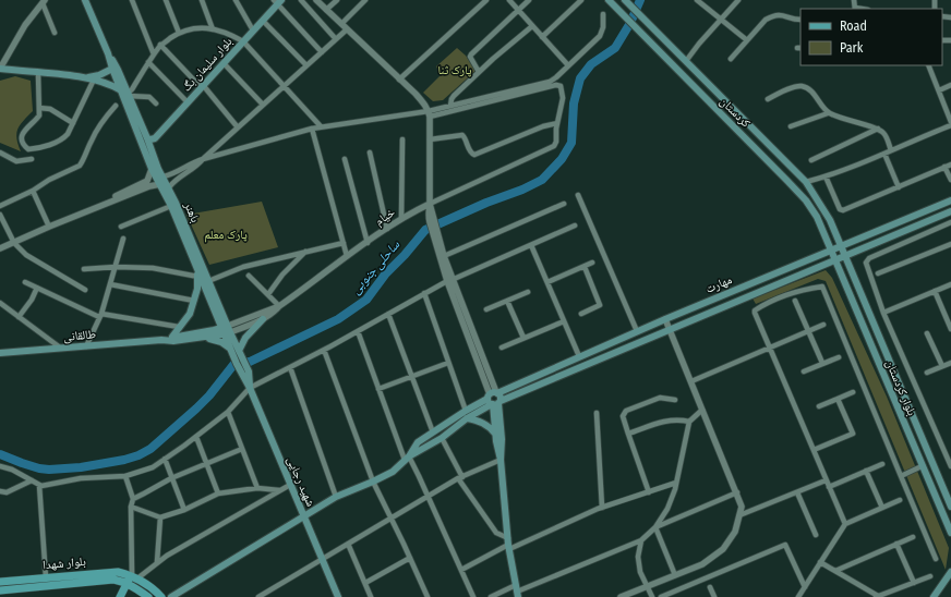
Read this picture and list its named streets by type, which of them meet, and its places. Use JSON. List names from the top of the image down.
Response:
{
  "streets": {
    "main road": [
      "بلوار سلیمان بگ",
      "کردستان",
      "باهنر",
      "مهارت",
      "طالقانی",
      "بلوار کردستان",
      "شهید رجایی",
      "بلوار شهدا"
    ],
    "street": ["خیام"]
  },
  "crossings": [
    ["بلوار سلیمان بگ", "باهنر"],
    ["کردستان", "مهارت"],
    ["کردستان", "بلوار کردستان"],
    ["باهنر", "خیام"],
    ["باهنر", "طالقانی"],
    ["باهنر", "شهید رجایی"],
    ["خیام", "طالقانی"],
    ["مهارت", "بلوار کردستان"],
    ["مهارت", "شهید رجایی"]
  ],
  "water": ["ساحلی جنوبی"],
  "parks": ["پارک ثنا", "پارک معلم"],
  "legend": ["Road", "Park"]
}
